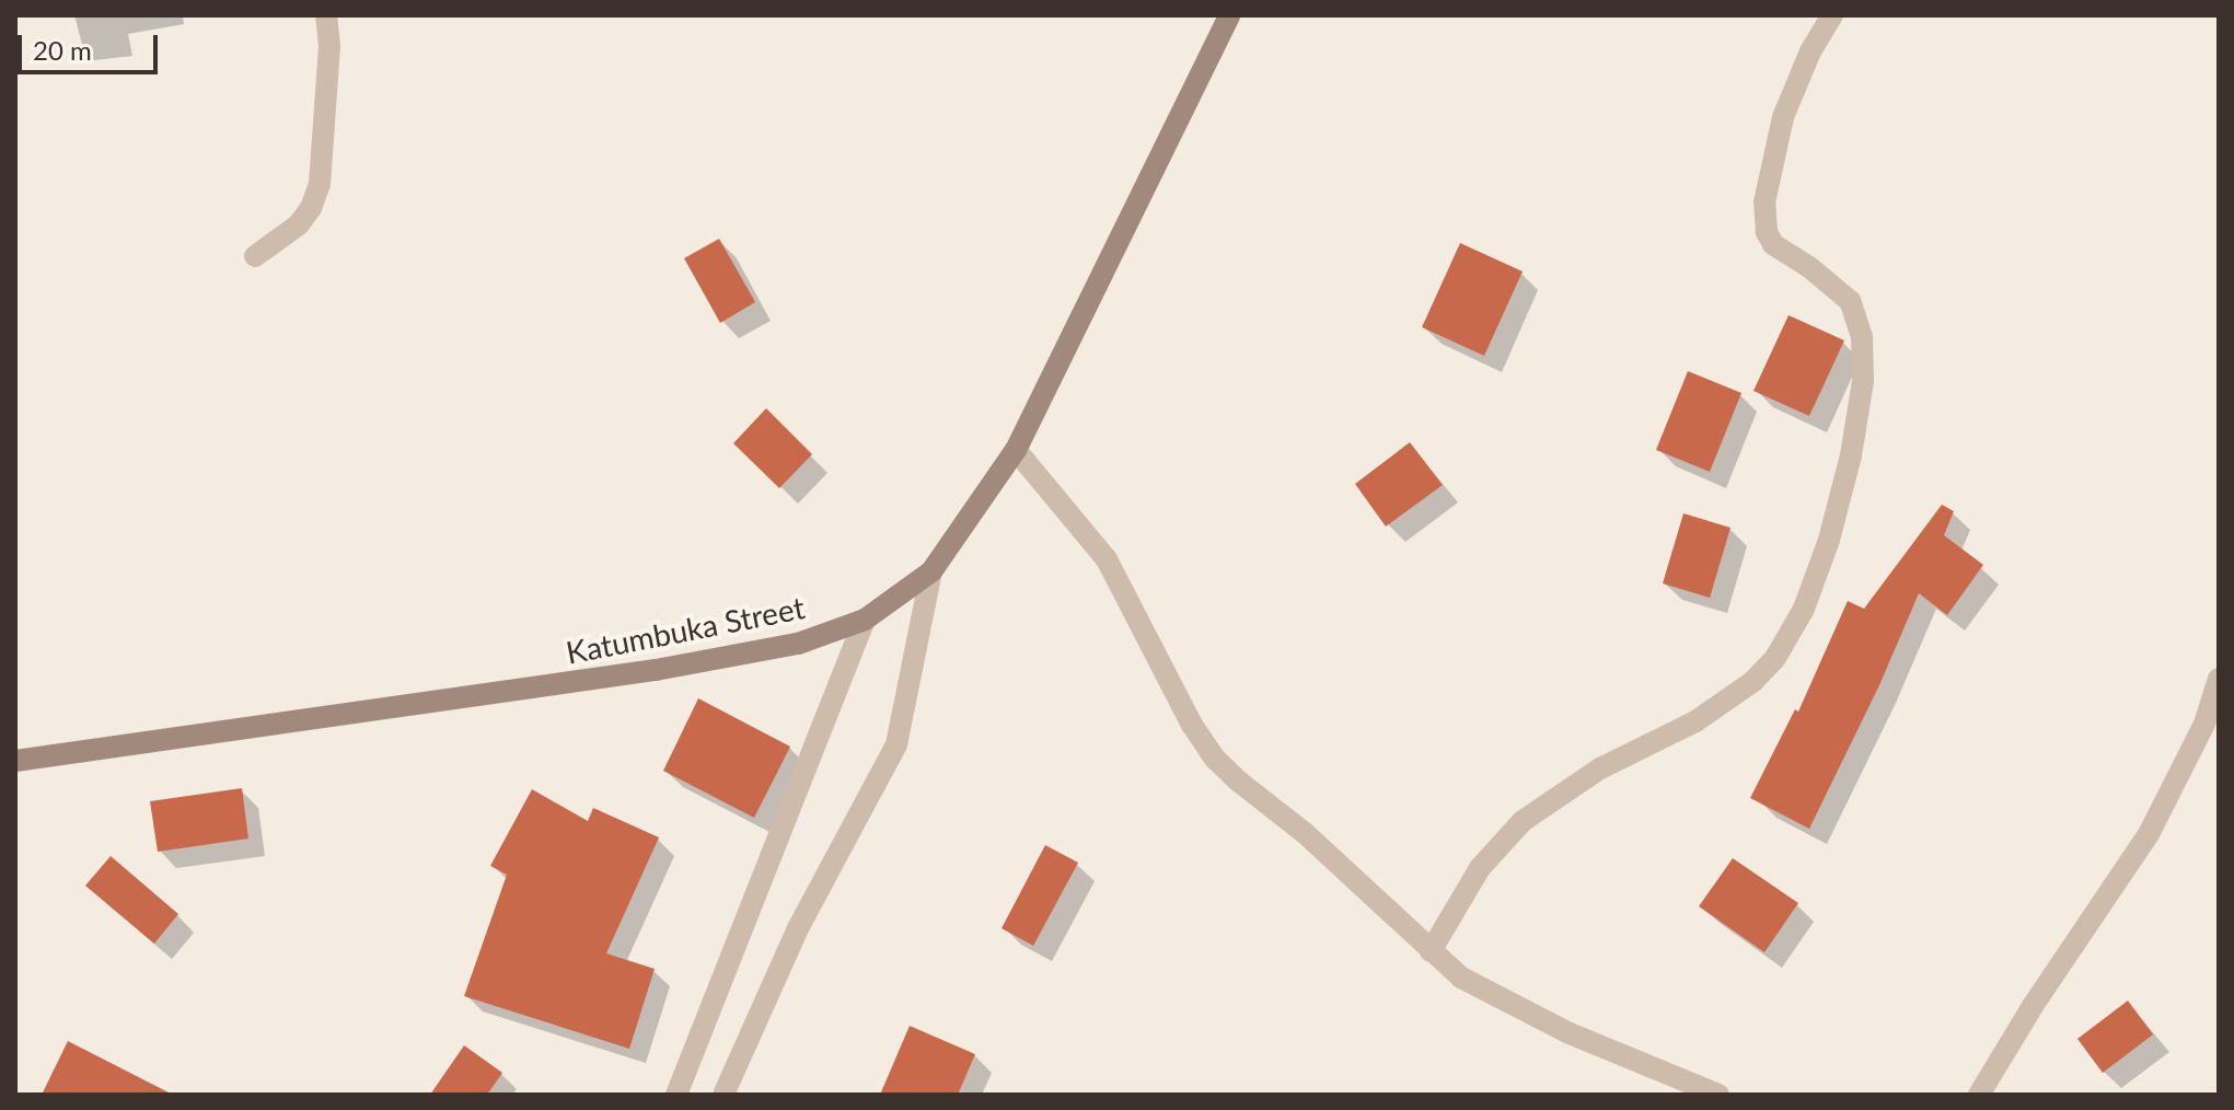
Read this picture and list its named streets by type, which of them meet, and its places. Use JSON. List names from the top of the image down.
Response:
{
  "streets": {
    "main road": ["Katumbuka Street"]
  },
  "scale_bar": "20 m"
}
